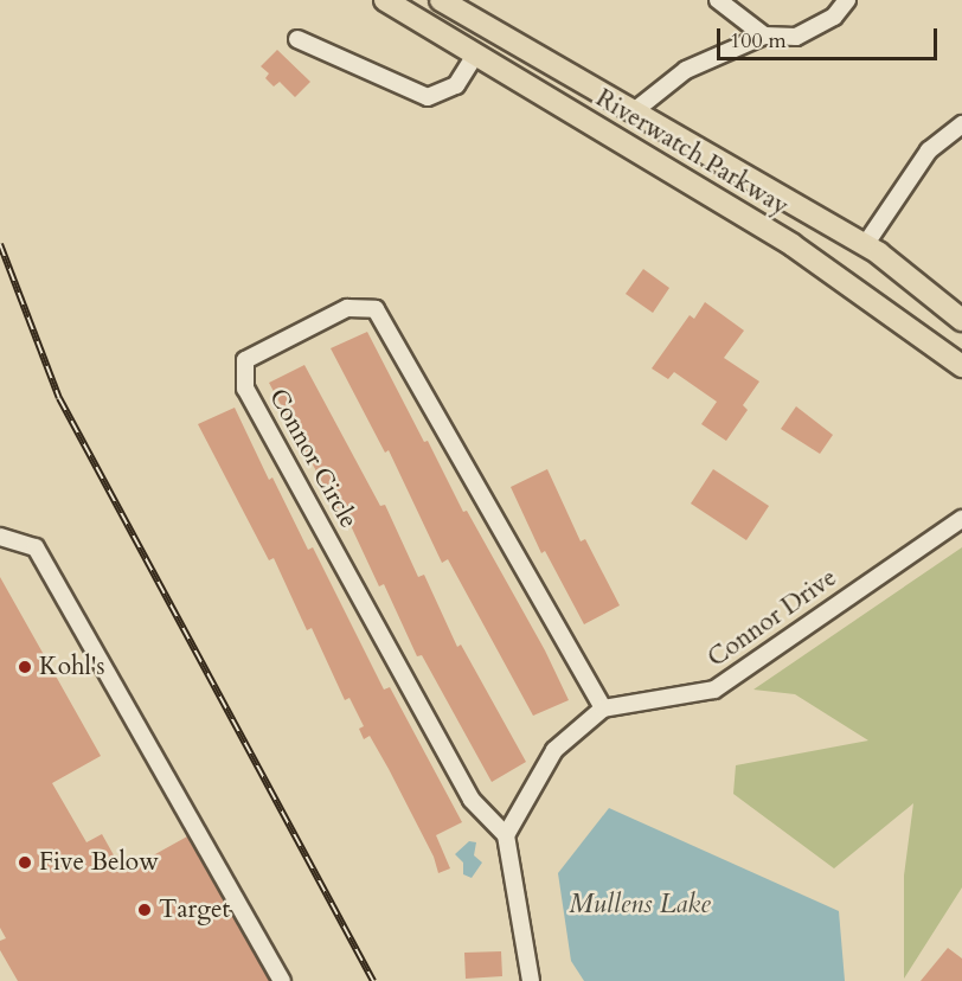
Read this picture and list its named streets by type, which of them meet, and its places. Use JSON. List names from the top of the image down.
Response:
{
  "streets": {
    "main road": ["Riverwatch Parkway"],
    "street": ["Connor Circle", "Connor Drive"]
  },
  "crossings": [
    ["Connor Circle", "Connor Drive"]
  ],
  "water": ["Mullens Lake"],
  "places": ["Kohl's", "Five Below", "Target"],
  "scale_bar": "100 m"
}
